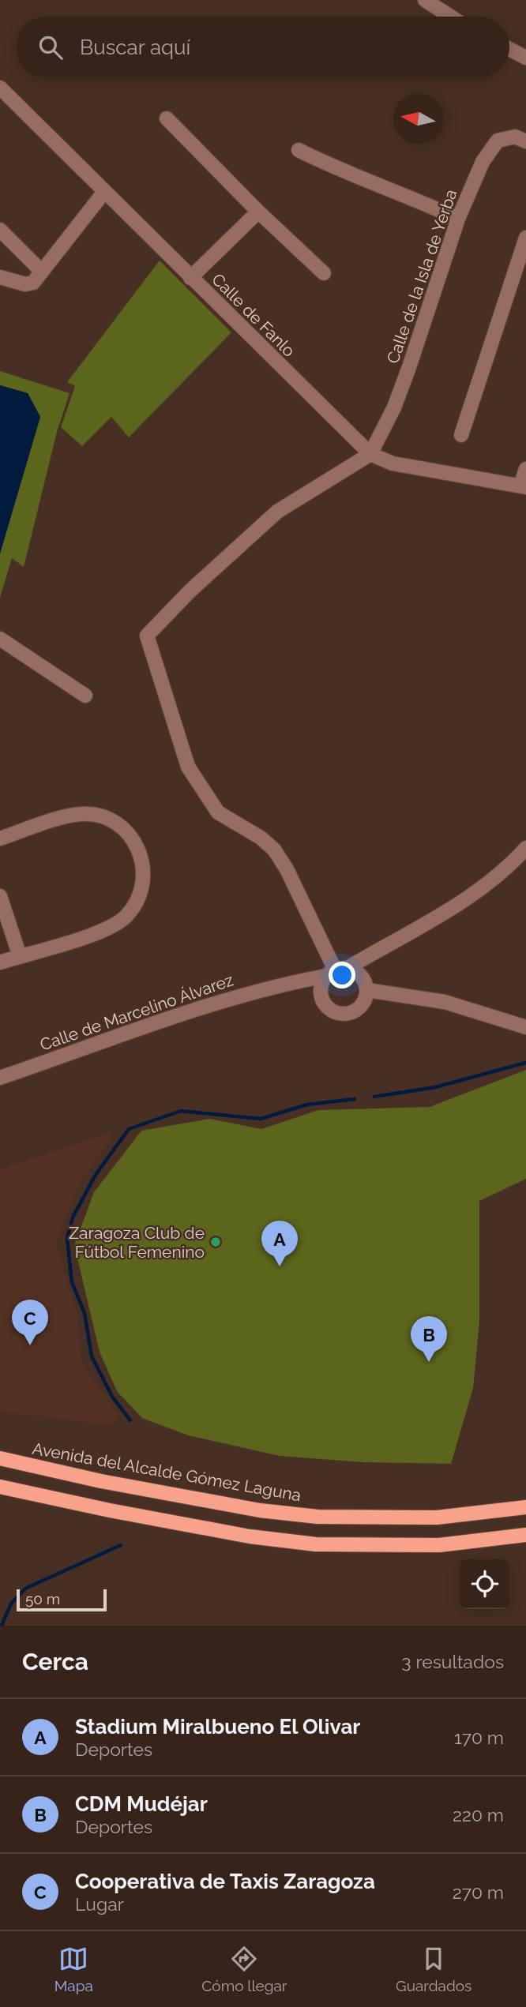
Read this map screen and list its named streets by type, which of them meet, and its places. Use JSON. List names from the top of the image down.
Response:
{
  "streets": {
    "main road": ["Avenida del Alcalde Gómez Laguna"],
    "street": ["Calle de la Isla de Yerba", "Calle de Fanlo", "Calle de Marcelino Álvarez"]
  },
  "crossings": [
    ["Calle de la Isla de Yerba", "Calle de Fanlo"]
  ],
  "places": ["Zaragoza Club de Fútbol Femenino"],
  "scale_bar": "50 m",
  "north": "left",
  "page": {
    "search": "Buscar aquí",
    "pins": ["A", "C", "B"],
    "scale": "50 m",
    "heading": ["Cerca", "3 resultados"],
    "list": [
      {
        "mark": "A",
        "name": "Stadium Miralbueno El Olivar",
        "note": "Deportes",
        "value": "170 m"
      },
      {
        "mark": "B",
        "name": "CDM Mudéjar",
        "note": "Deportes",
        "value": "220 m"
      },
      {
        "mark": "C",
        "name": "Cooperativa de Taxis Zaragoza",
        "note": "Lugar",
        "value": "270 m"
      }
    ],
    "nav": ["Mapa", "Cómo llegar", "Guardados"]
  }
}
